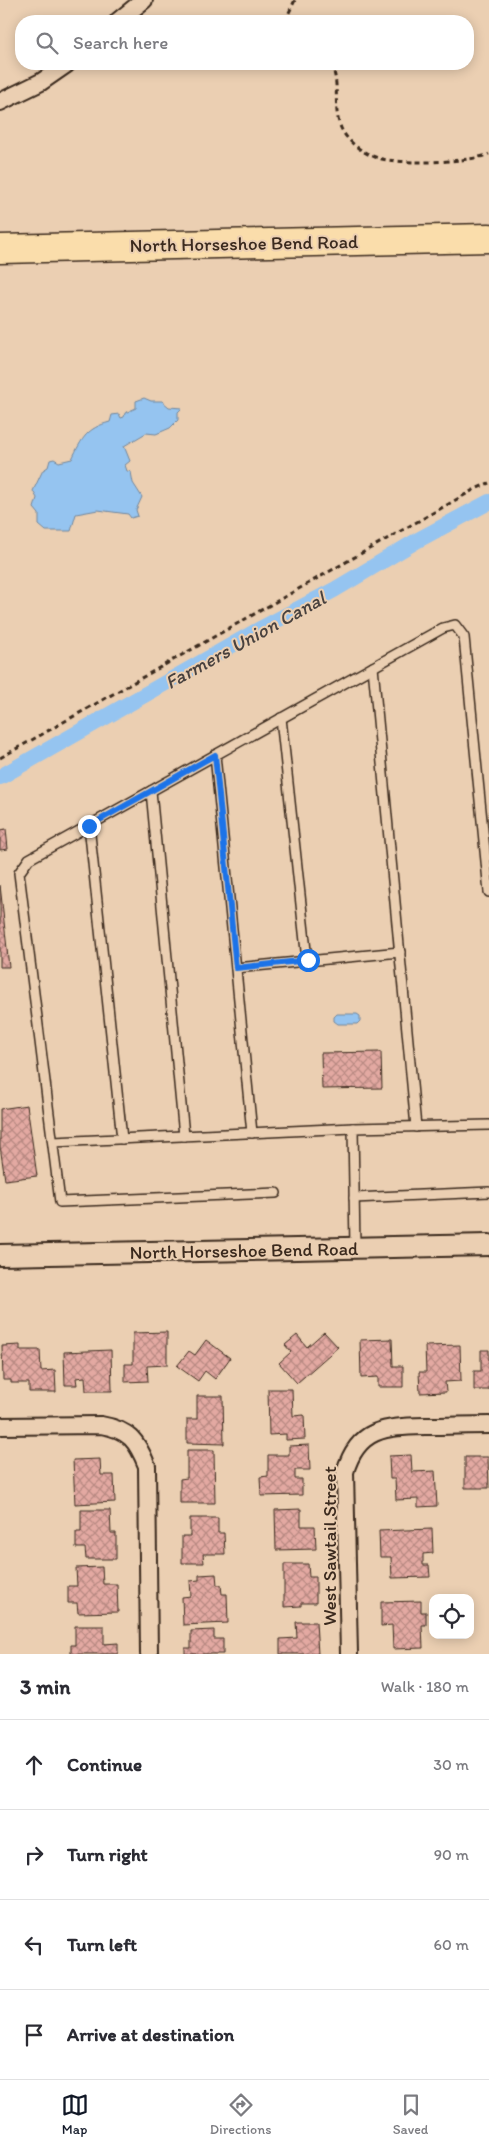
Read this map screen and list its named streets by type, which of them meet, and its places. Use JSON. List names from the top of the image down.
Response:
{
  "streets": {
    "highway": ["North Horseshoe Bend Road"],
    "street": ["West Sawtail Street"]
  },
  "water": ["Farmers Union Canal"],
  "page": {
    "search": "Search here",
    "heading": ["3 min", "Walk · 180 m"],
    "list": [
      ["Continue", "30 m"],
      ["Turn right", "90 m"],
      ["Turn left", "60 m"],
      "Arrive at destination"
    ],
    "nav": ["Map", "Directions", "Saved"]
  }
}
